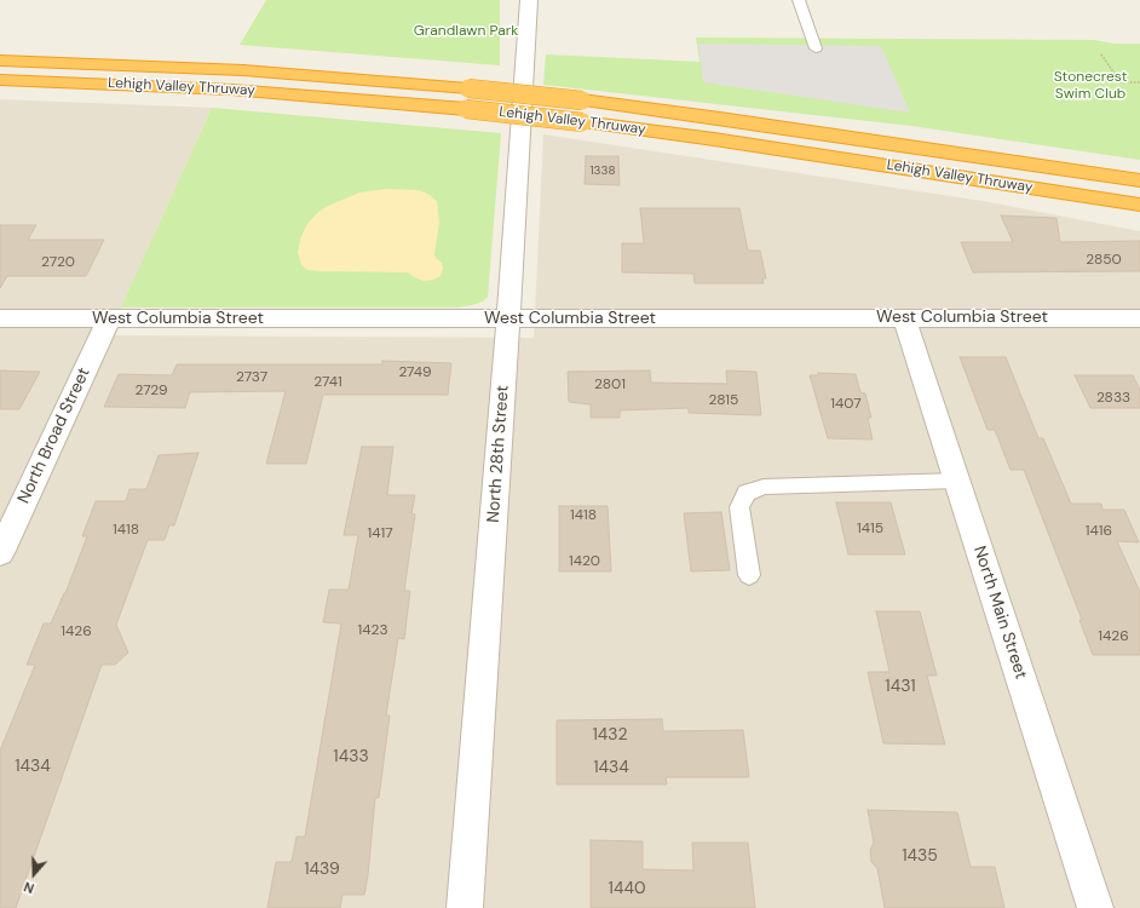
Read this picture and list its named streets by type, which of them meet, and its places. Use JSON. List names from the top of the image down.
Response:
{
  "streets": {
    "highway": ["Lehigh Valley Thruway"],
    "street": [
      "West Columbia Street",
      "North Broad Street",
      "North 28th Street",
      "North Main Street"
    ]
  },
  "crossings": [
    ["West Columbia Street", "North Broad Street"],
    ["West Columbia Street", "North 28th Street"],
    ["West Columbia Street", "North Main Street"]
  ],
  "parks": ["Grandlawn Park", "Stonecrest Swim Club"],
  "house_numbers": [
    "1338",
    "2850",
    "2720",
    "2749",
    "2737",
    "2741",
    "2801",
    "2729",
    "2833",
    "2815",
    "1407",
    "1418",
    "1415",
    "1418",
    "1416",
    "1417",
    "1420",
    "1423",
    "1426",
    "1426",
    "1431",
    "1432",
    "1433",
    "1434",
    "1434",
    "1435",
    "1439",
    "1440"
  ],
  "north": "bottom"
}
